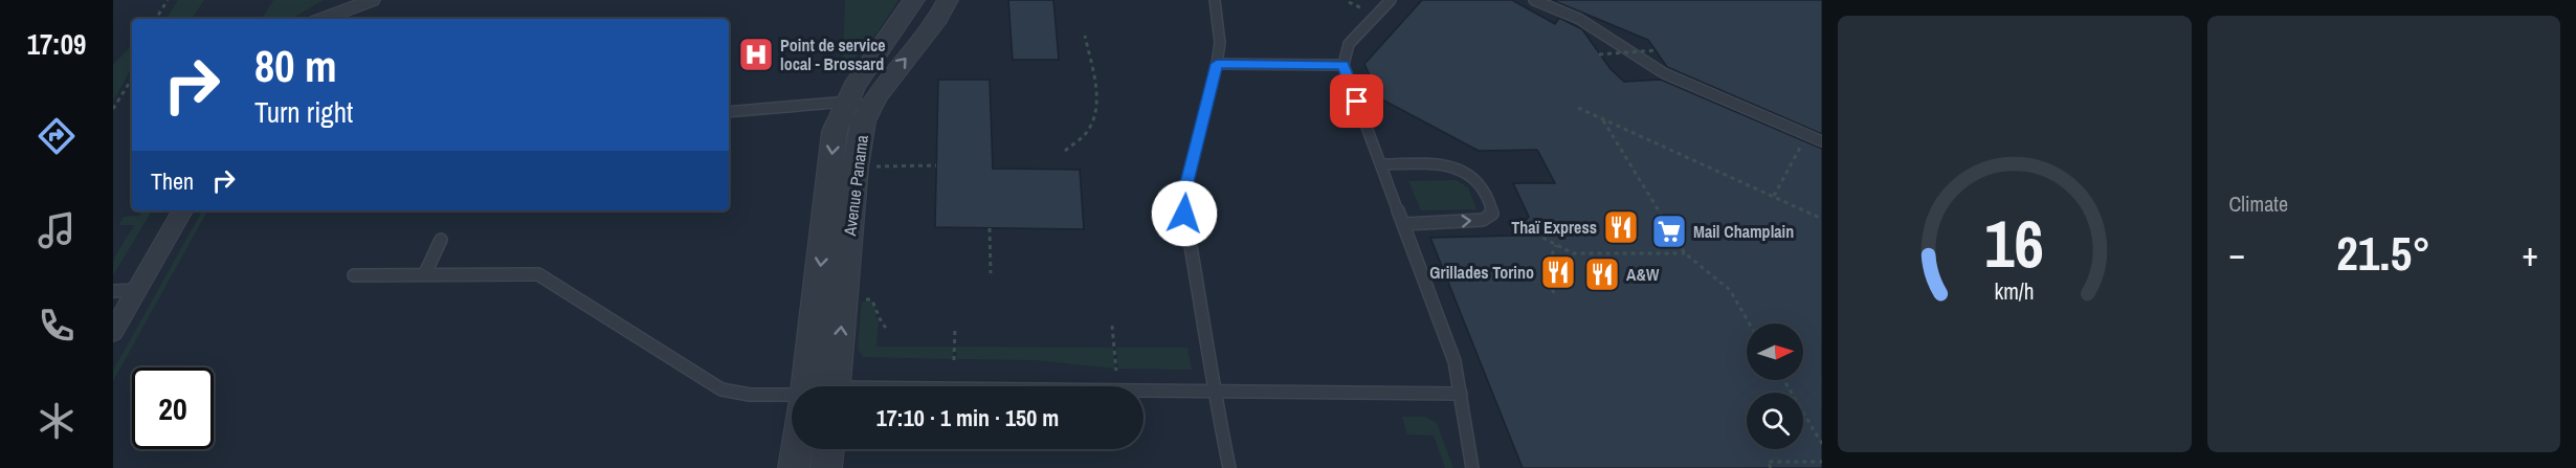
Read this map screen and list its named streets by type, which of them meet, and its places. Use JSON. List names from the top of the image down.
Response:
{
  "streets": {
    "street": ["Avenue Panama"]
  },
  "places": {
    "hospital": ["Point de service local - Brossard"],
    "restaurant": ["Thaï Express", "Grillades Torino", "A&W"],
    "supermarket": ["Mail Champlain"]
  },
  "north": "right",
  "page": {
    "tabs": "17:09",
    "tile": "Climate",
    "turn": ["80 m", "Turn right"],
    "then": "Then",
    "heat": ["−", "21.5°", "+"],
    "limit": "20",
    "trip": "17:10 · 1 min · 150 m",
    "gauge": ["16", "km/h"]
  }
}
